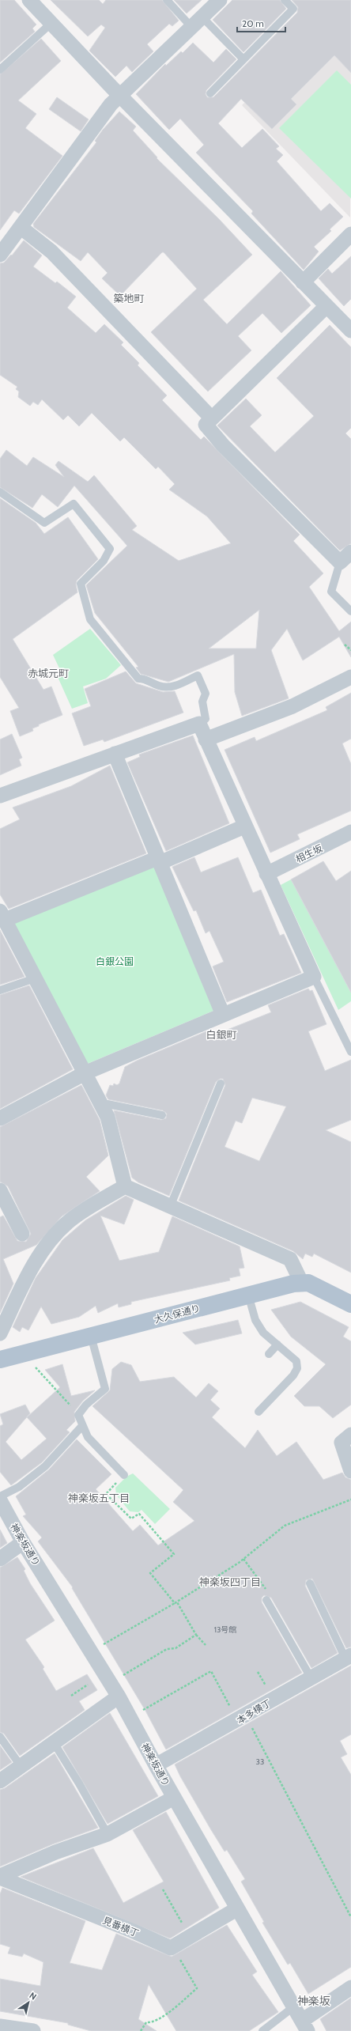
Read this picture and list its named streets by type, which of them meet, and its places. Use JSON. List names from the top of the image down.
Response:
{
  "streets": {
    "main road": ["大久保通り"],
    "street": [
      "相生坂",
      "神楽坂通り",
      "本多横丁",
      "見番横丁"
    ]
  },
  "crossings": [
    ["神楽坂通り", "本多横丁"]
  ],
  "districts": [
    "築地町",
    "赤城元町",
    "白銀町",
    "神楽坂五丁目",
    "神楽坂四丁目",
    "神楽坂"
  ],
  "parks": ["白銀公園"],
  "house_numbers": ["13号館", "33"],
  "scale_bar": "20 m",
  "north": "top right"
}
